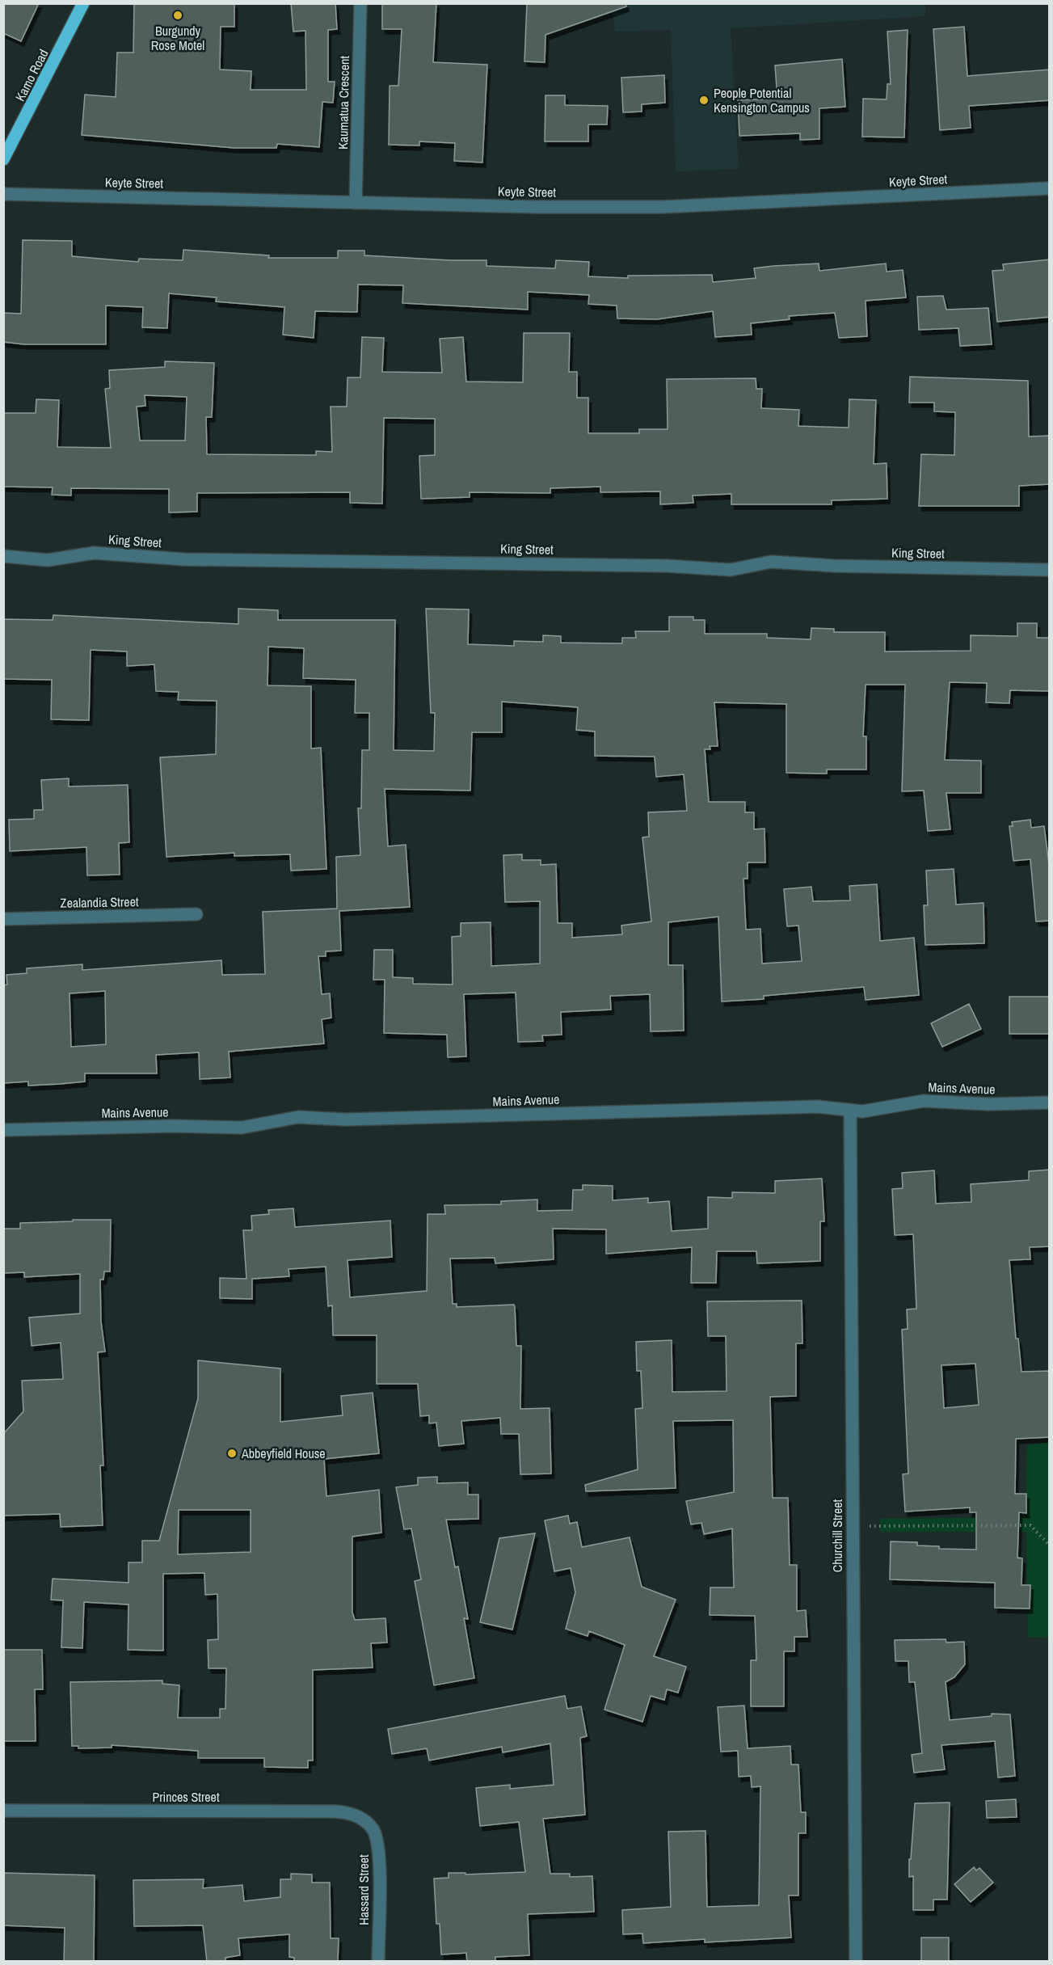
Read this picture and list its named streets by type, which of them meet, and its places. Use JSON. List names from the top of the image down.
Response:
{
  "streets": {
    "main road": ["Kamo Road"],
    "street": [
      "Kaumatua Crescent",
      "Keyte Street",
      "King Street",
      "Zealandia Street",
      "Mains Avenue",
      "Churchill Street",
      "Princes Street",
      "Hassard Street"
    ]
  },
  "crossings": [
    ["Kaumatua Crescent", "Keyte Street"],
    ["Mains Avenue", "Churchill Street"],
    ["Princes Street", "Hassard Street"]
  ],
  "places": ["Burgundy Rose Motel", "People Potential Kensington Campus", "Abbeyfield House"]
}
